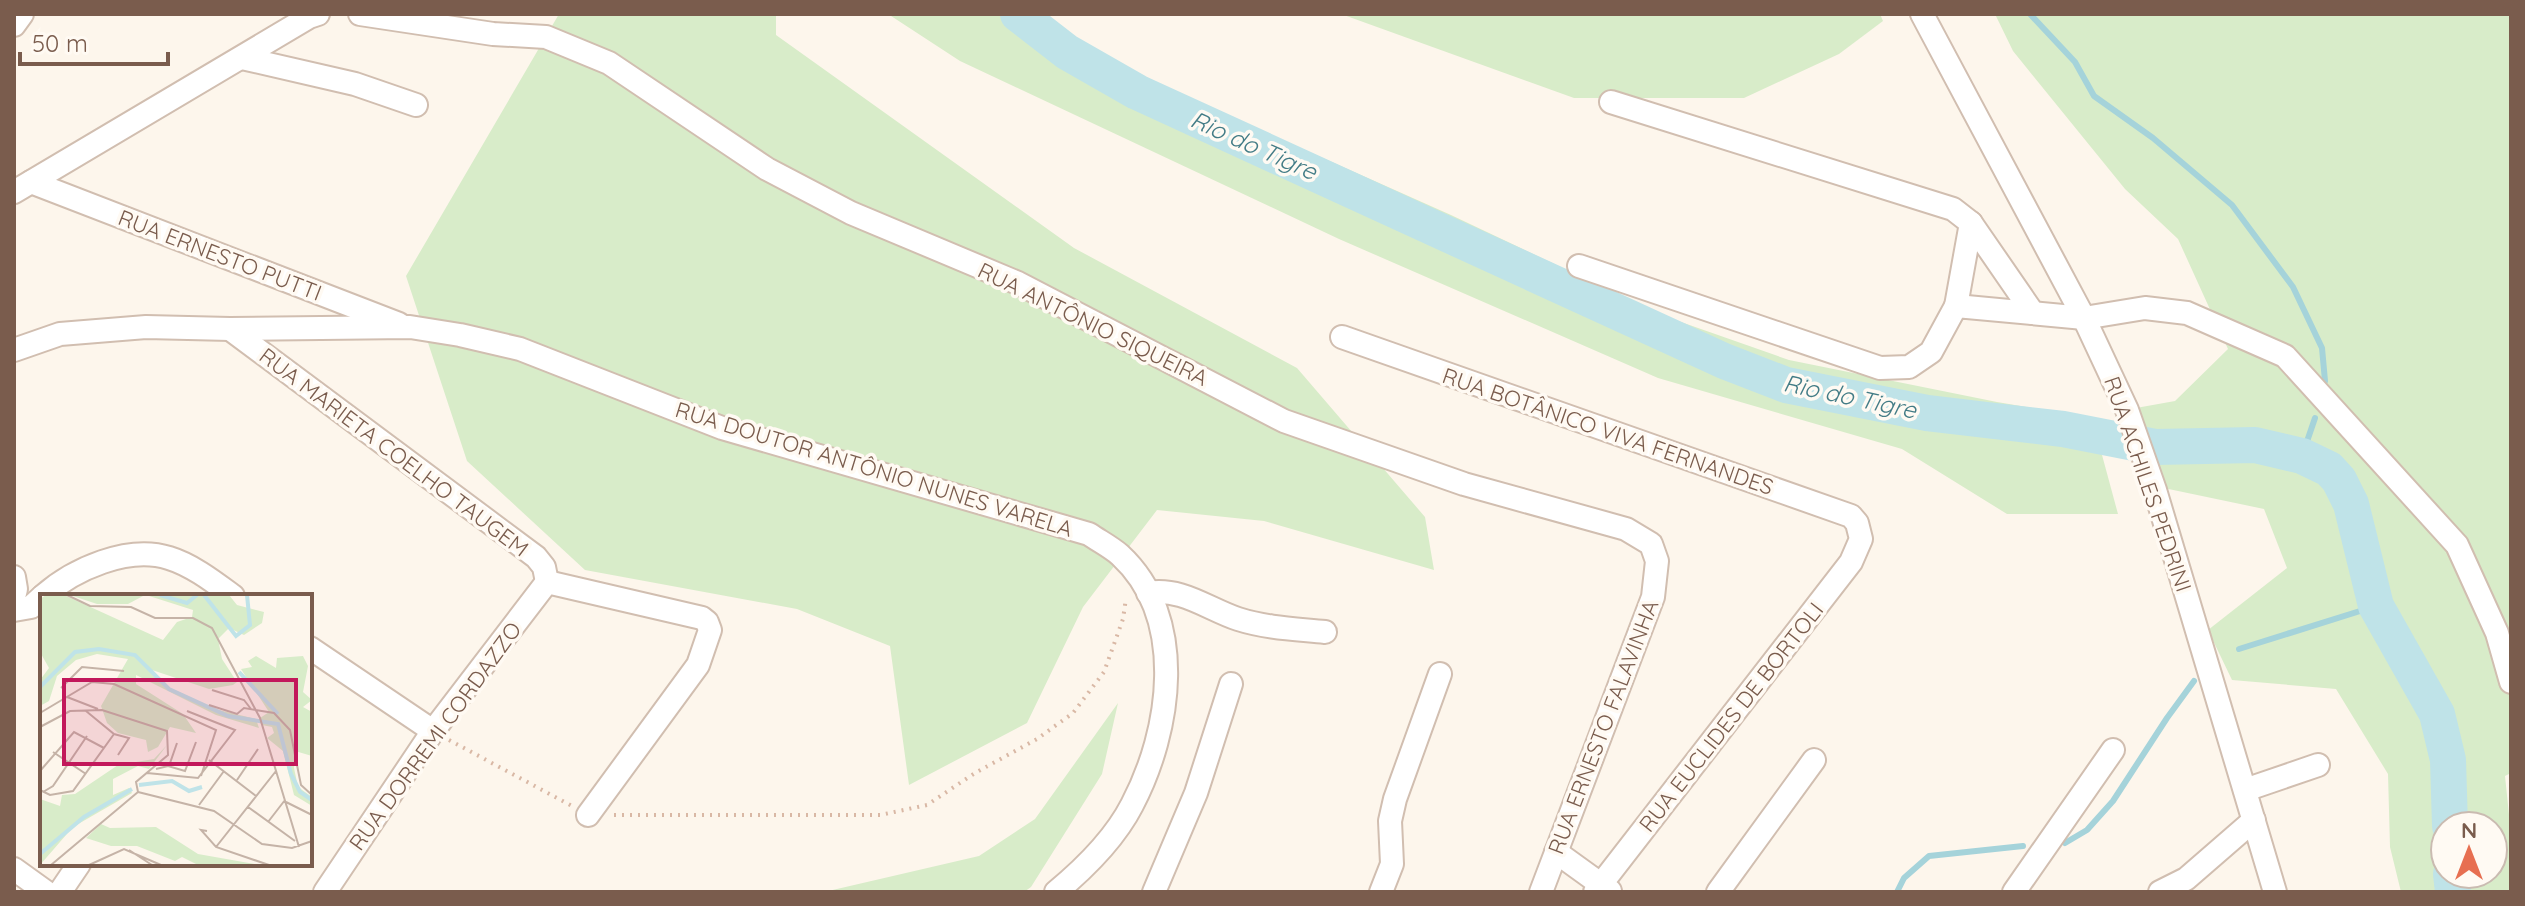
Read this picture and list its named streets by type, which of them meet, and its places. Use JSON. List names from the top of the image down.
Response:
{
  "streets": {
    "street": [
      "RUA ERNESTO PUTTI",
      "RUA ANTÔNIO SIQUEIRA",
      "RUA BOTÂNICO VIVA FERNANDES",
      "RUA MARIETA COELHO TAUGEM",
      "RUA DOUTOR ANTÔNIO NUNES VARELA",
      "RUA ACHILES PEDRINI",
      "RUA EUCLIDES DE BORTOLI",
      "RUA ERNESTO FALAVINHA",
      "RUA DORREMI CORDAZZO"
    ]
  },
  "crossings": [
    ["RUA ERNESTO PUTTI", "RUA DOUTOR ANTÔNIO NUNES VARELA"],
    ["RUA ANTÔNIO SIQUEIRA", "RUA ERNESTO FALAVINHA"],
    ["RUA BOTÂNICO VIVA FERNANDES", "RUA EUCLIDES DE BORTOLI"],
    ["RUA MARIETA COELHO TAUGEM", "RUA DOUTOR ANTÔNIO NUNES VARELA"],
    ["RUA MARIETA COELHO TAUGEM", "RUA DORREMI CORDAZZO"]
  ],
  "water": ["Rio do Tigre"],
  "scale_bar": "50 m",
  "north": "top"
}
